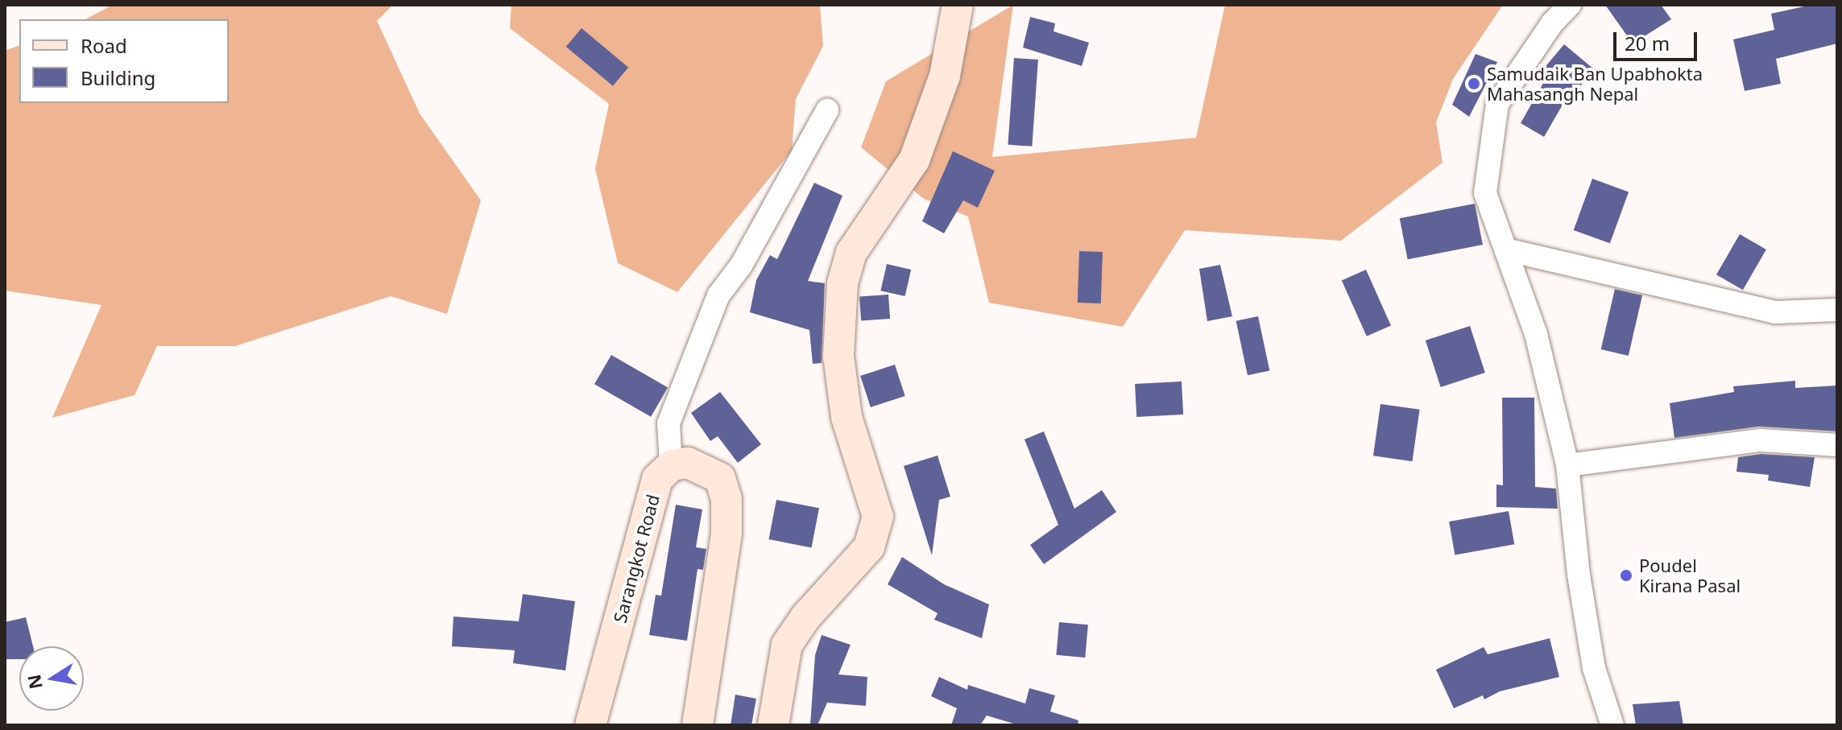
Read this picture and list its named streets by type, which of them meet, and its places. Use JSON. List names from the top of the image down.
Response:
{
  "streets": {
    "street": ["Sarangkot Road"]
  },
  "places": ["Samudaik Ban Upabhokta Mahasangh Nepal", "Poudel Kirana Pasal"],
  "legend": ["Road", "Building"],
  "scale_bar": "20 m",
  "north": "left"
}
